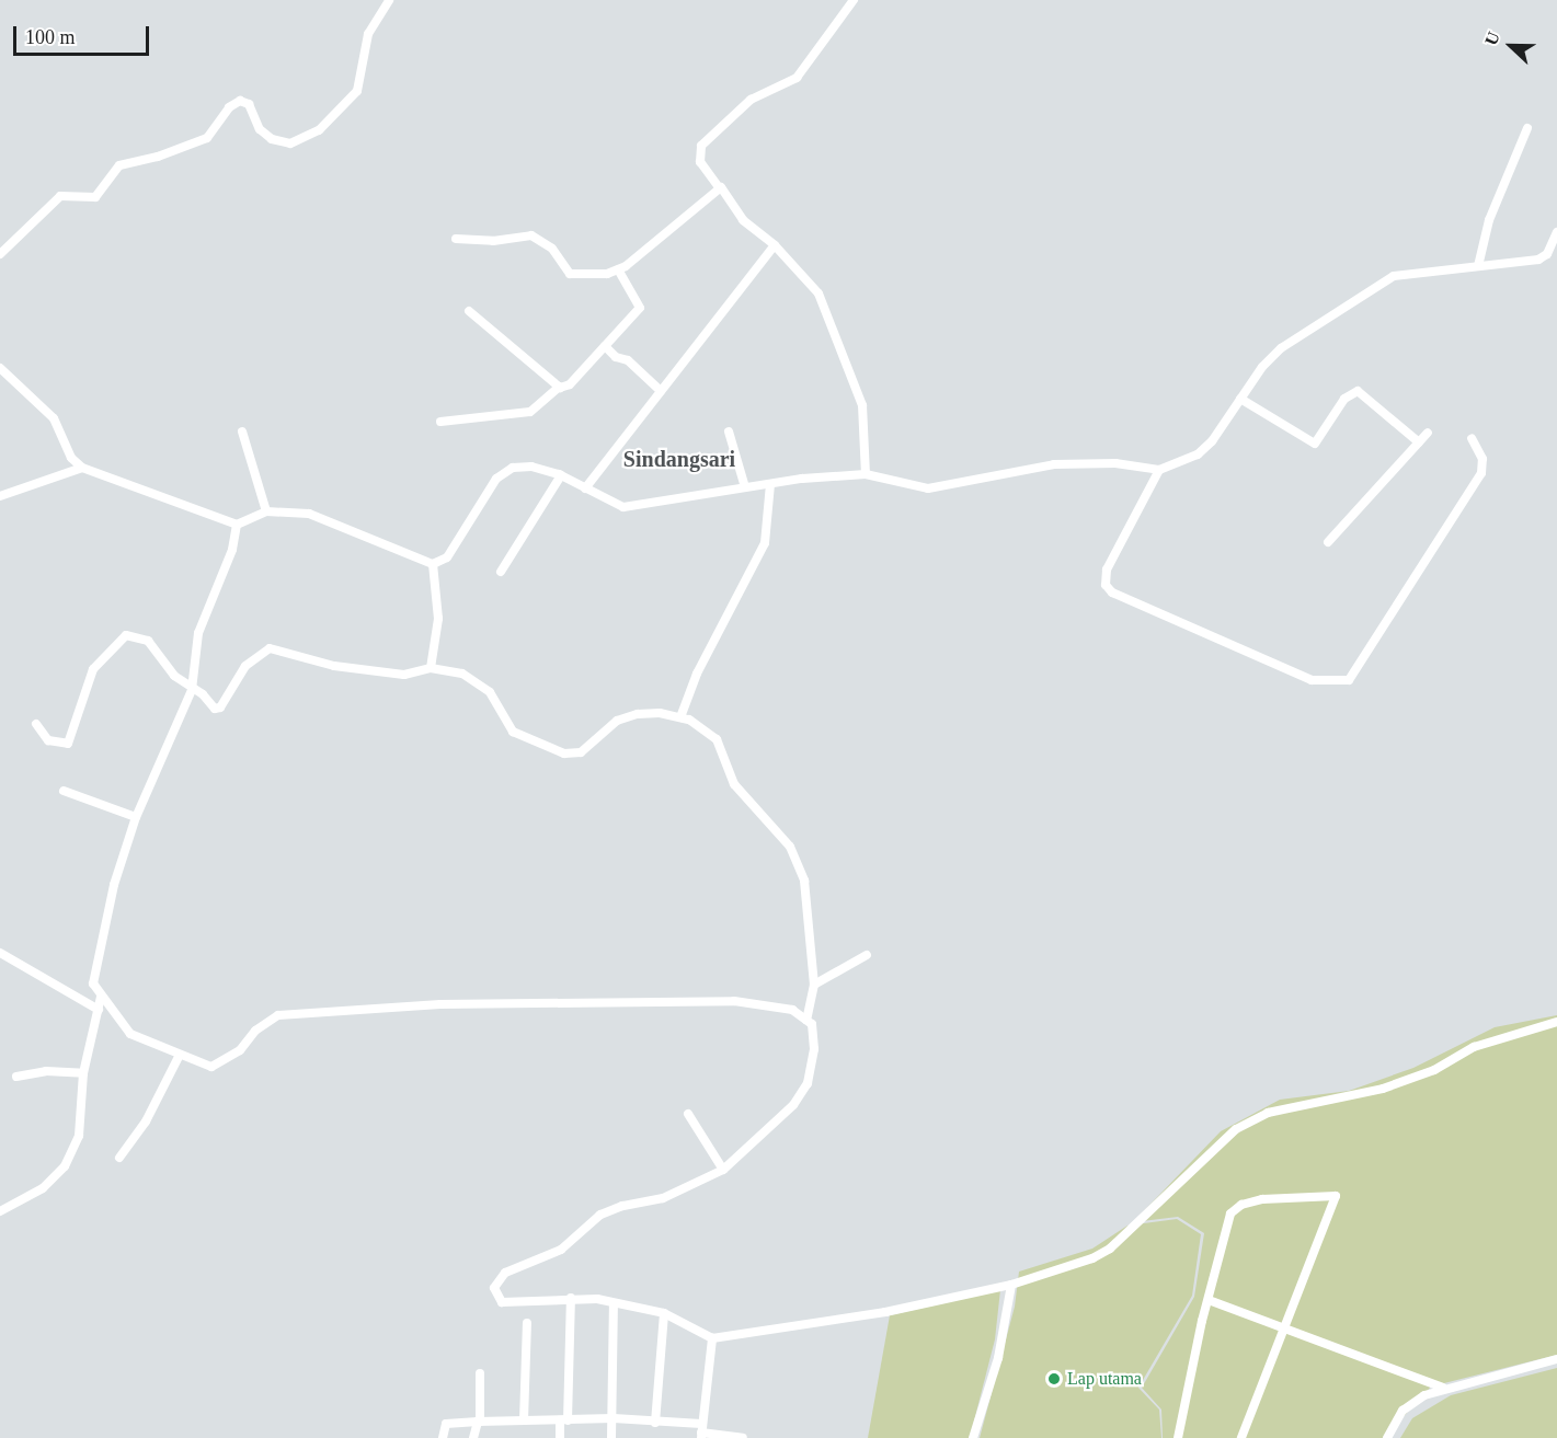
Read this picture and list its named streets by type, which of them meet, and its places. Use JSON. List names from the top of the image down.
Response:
{
  "districts": ["Sindangsari"],
  "places": ["Lap utama"],
  "scale_bar": "100 m",
  "north": "left"
}
